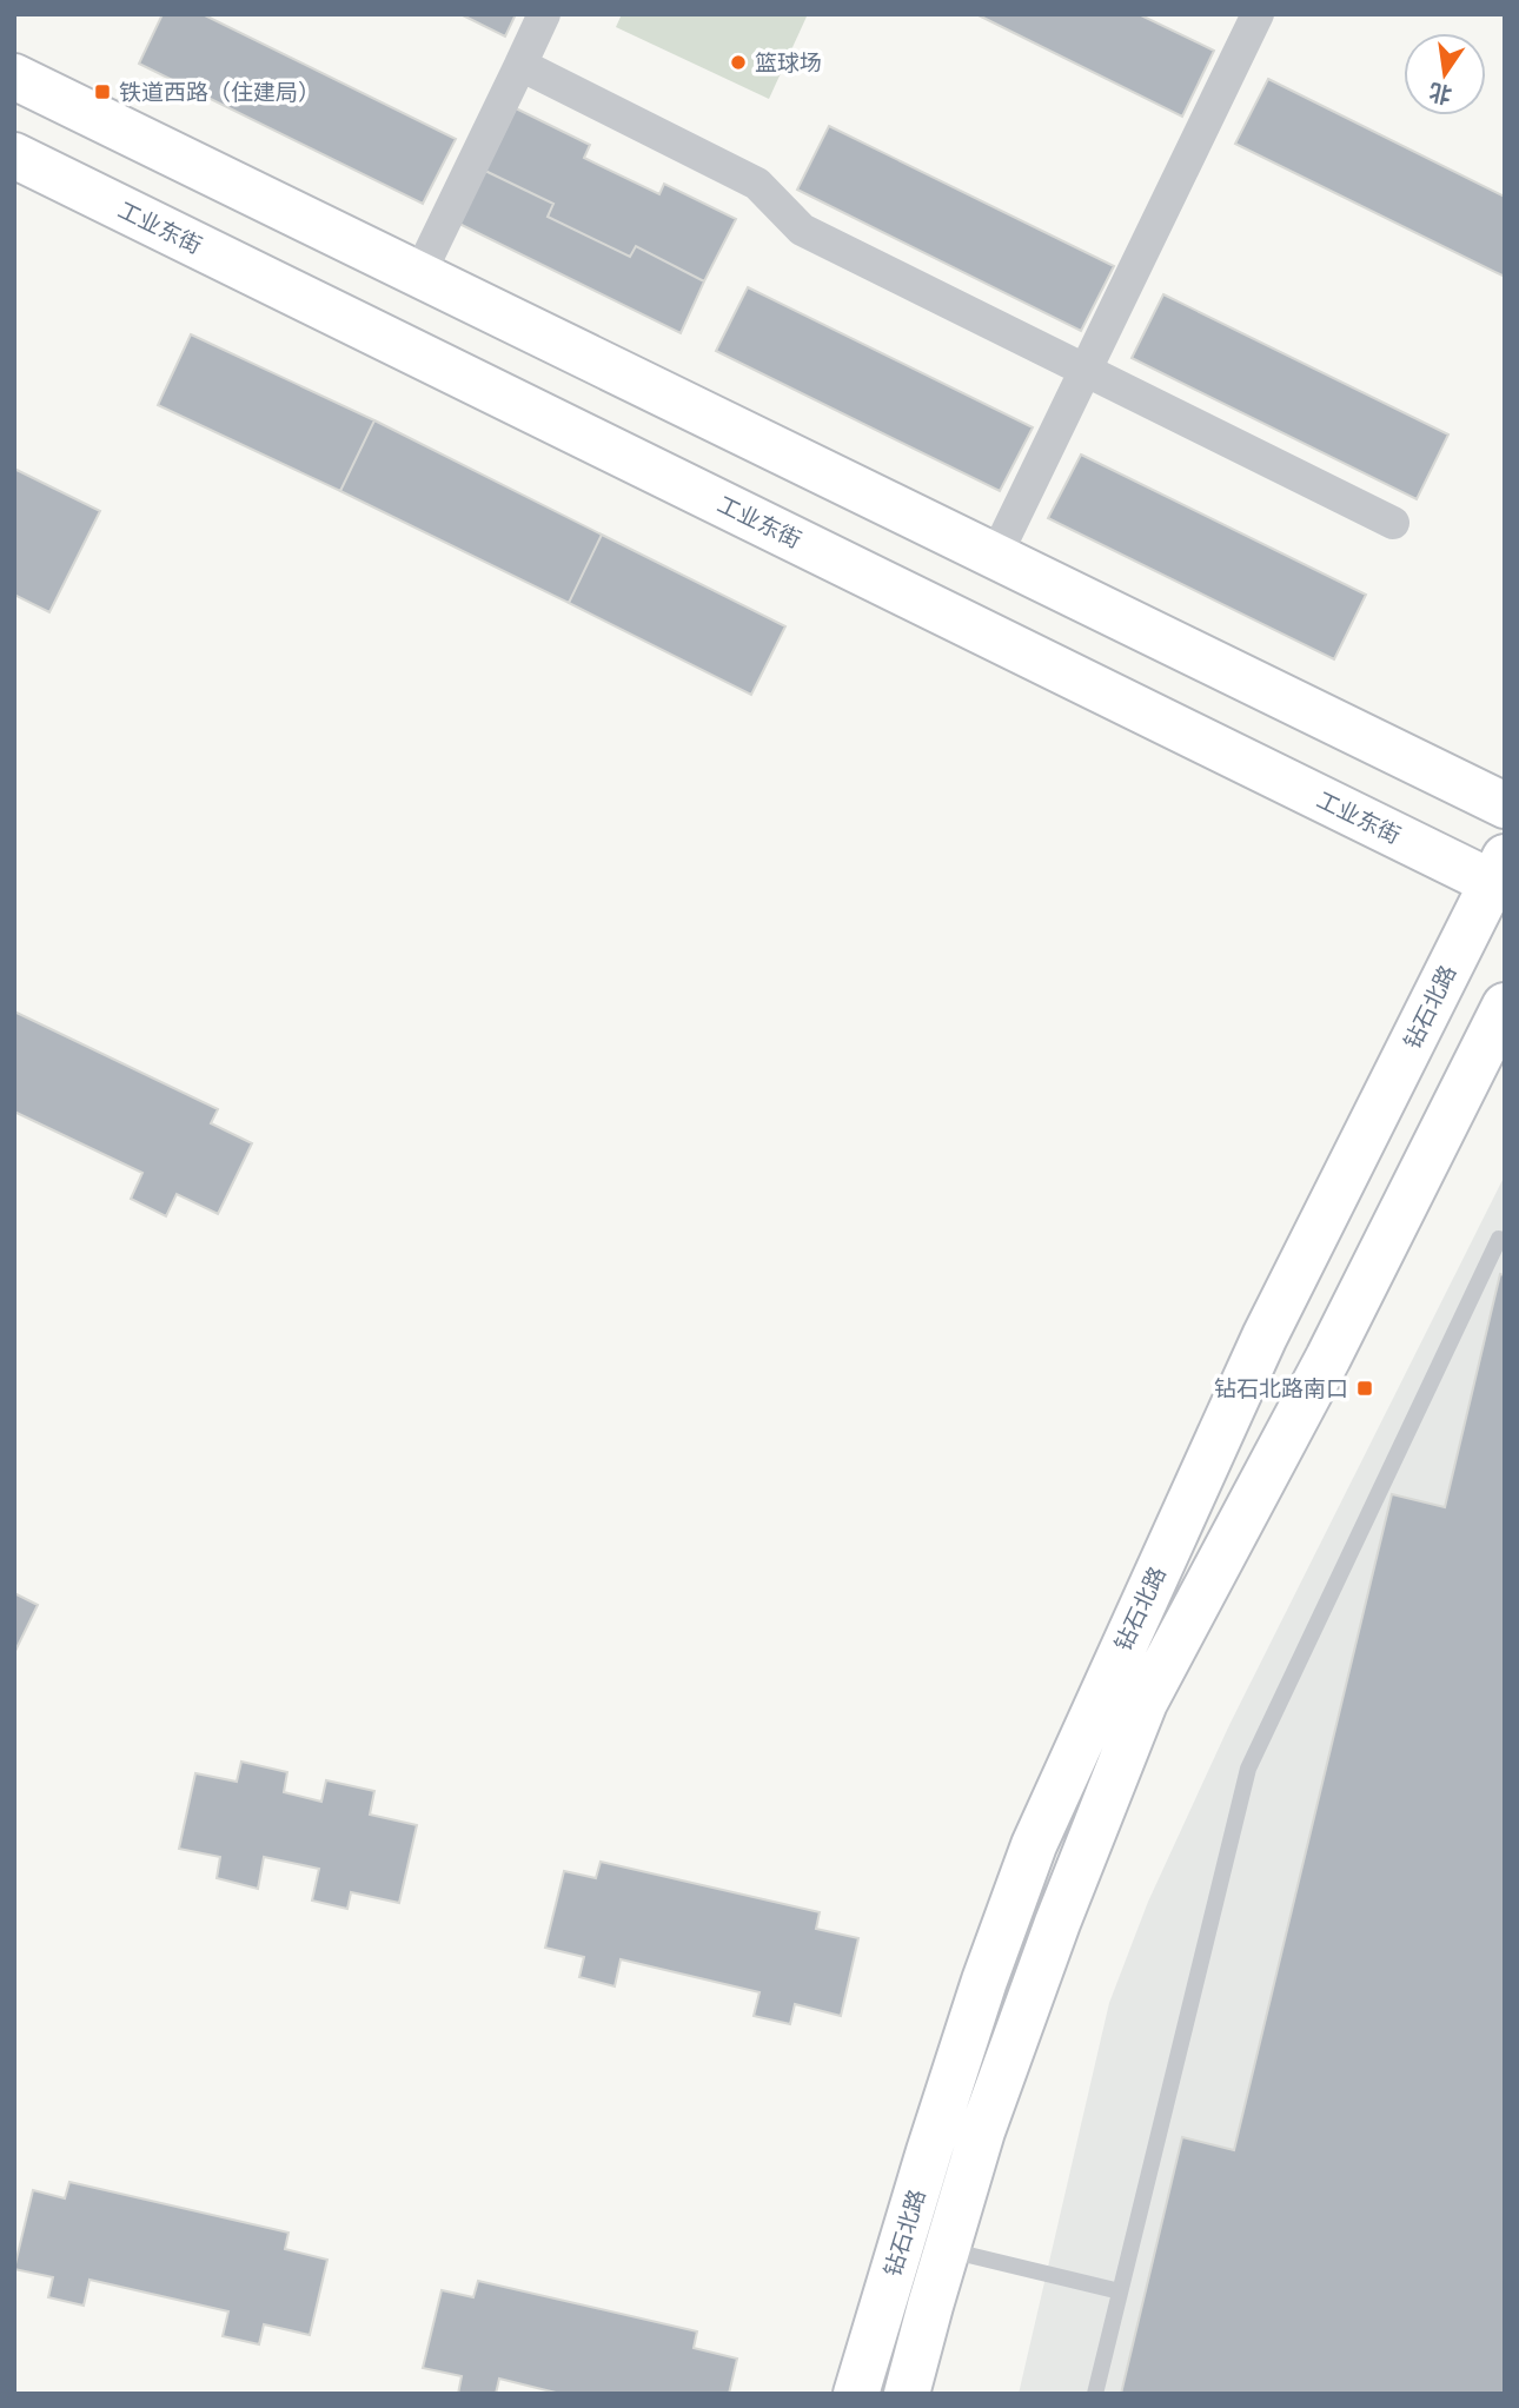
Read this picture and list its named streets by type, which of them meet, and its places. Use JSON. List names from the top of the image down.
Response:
{
  "streets": {
    "main road": ["工业东街", "钻石北路"]
  },
  "crossings": [
    ["工业东街", "钻石北路"]
  ],
  "places": {
    "other": ["篮球场"],
    "transit": ["铁道西路（住建局）", "钻石北路南口"]
  },
  "north": "bottom"
}
